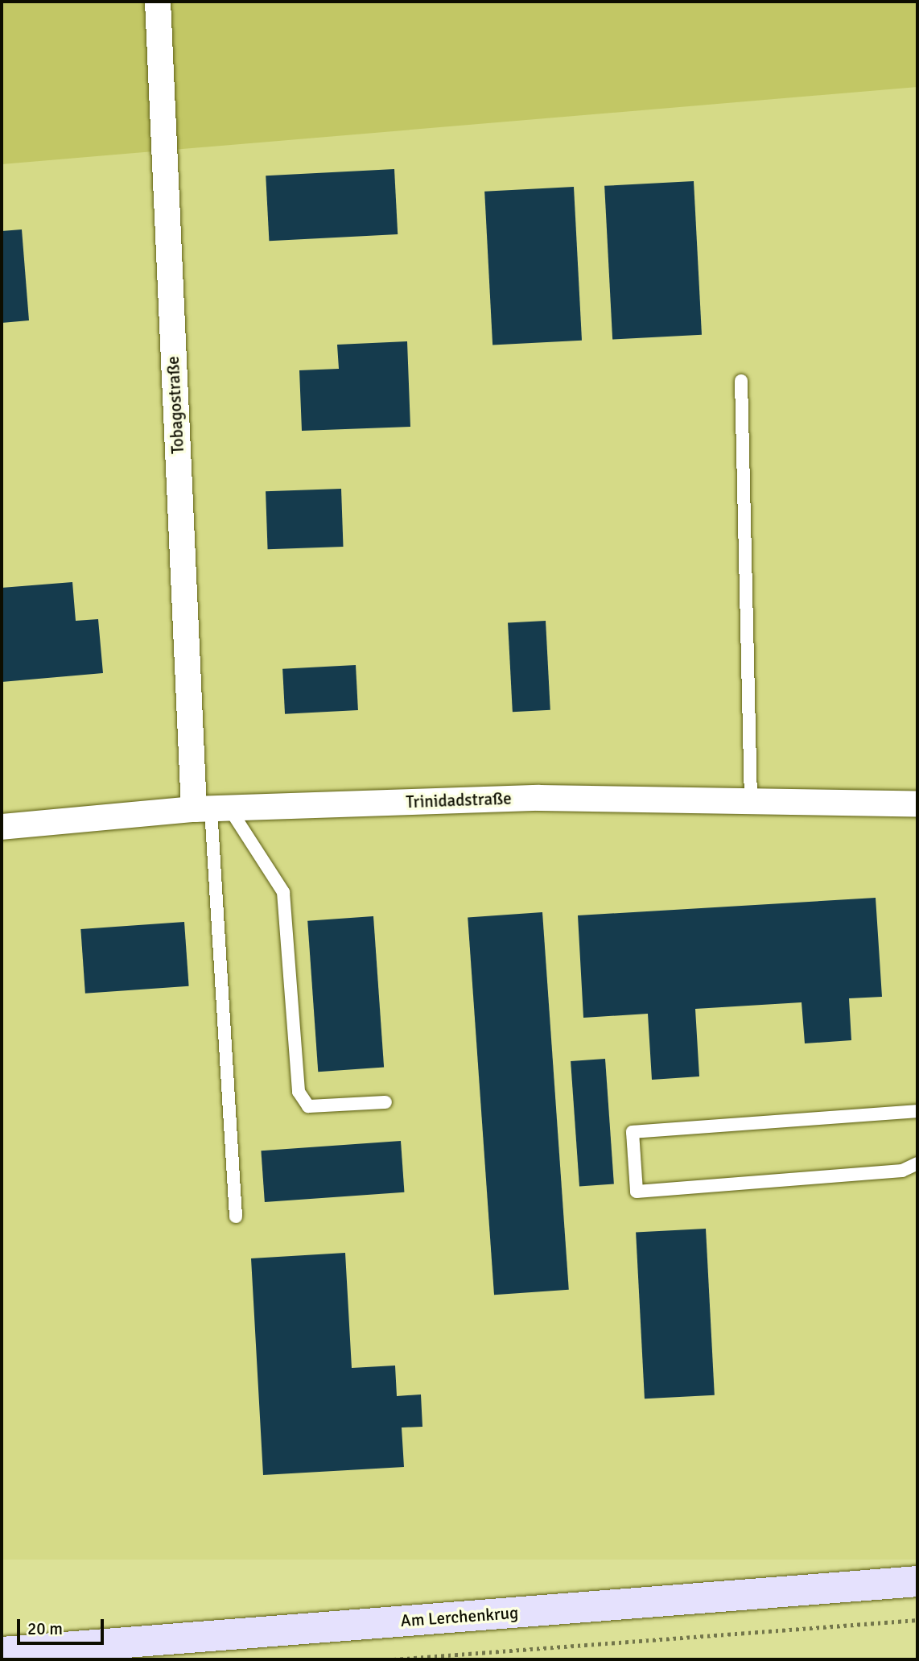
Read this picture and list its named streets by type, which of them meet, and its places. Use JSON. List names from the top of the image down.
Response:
{
  "streets": {
    "main road": ["Am Lerchenkrug"],
    "street": ["Tobagostraße", "Trinidadstraße"]
  },
  "crossings": [
    ["Tobagostraße", "Trinidadstraße"]
  ],
  "scale_bar": "20 m"
}
